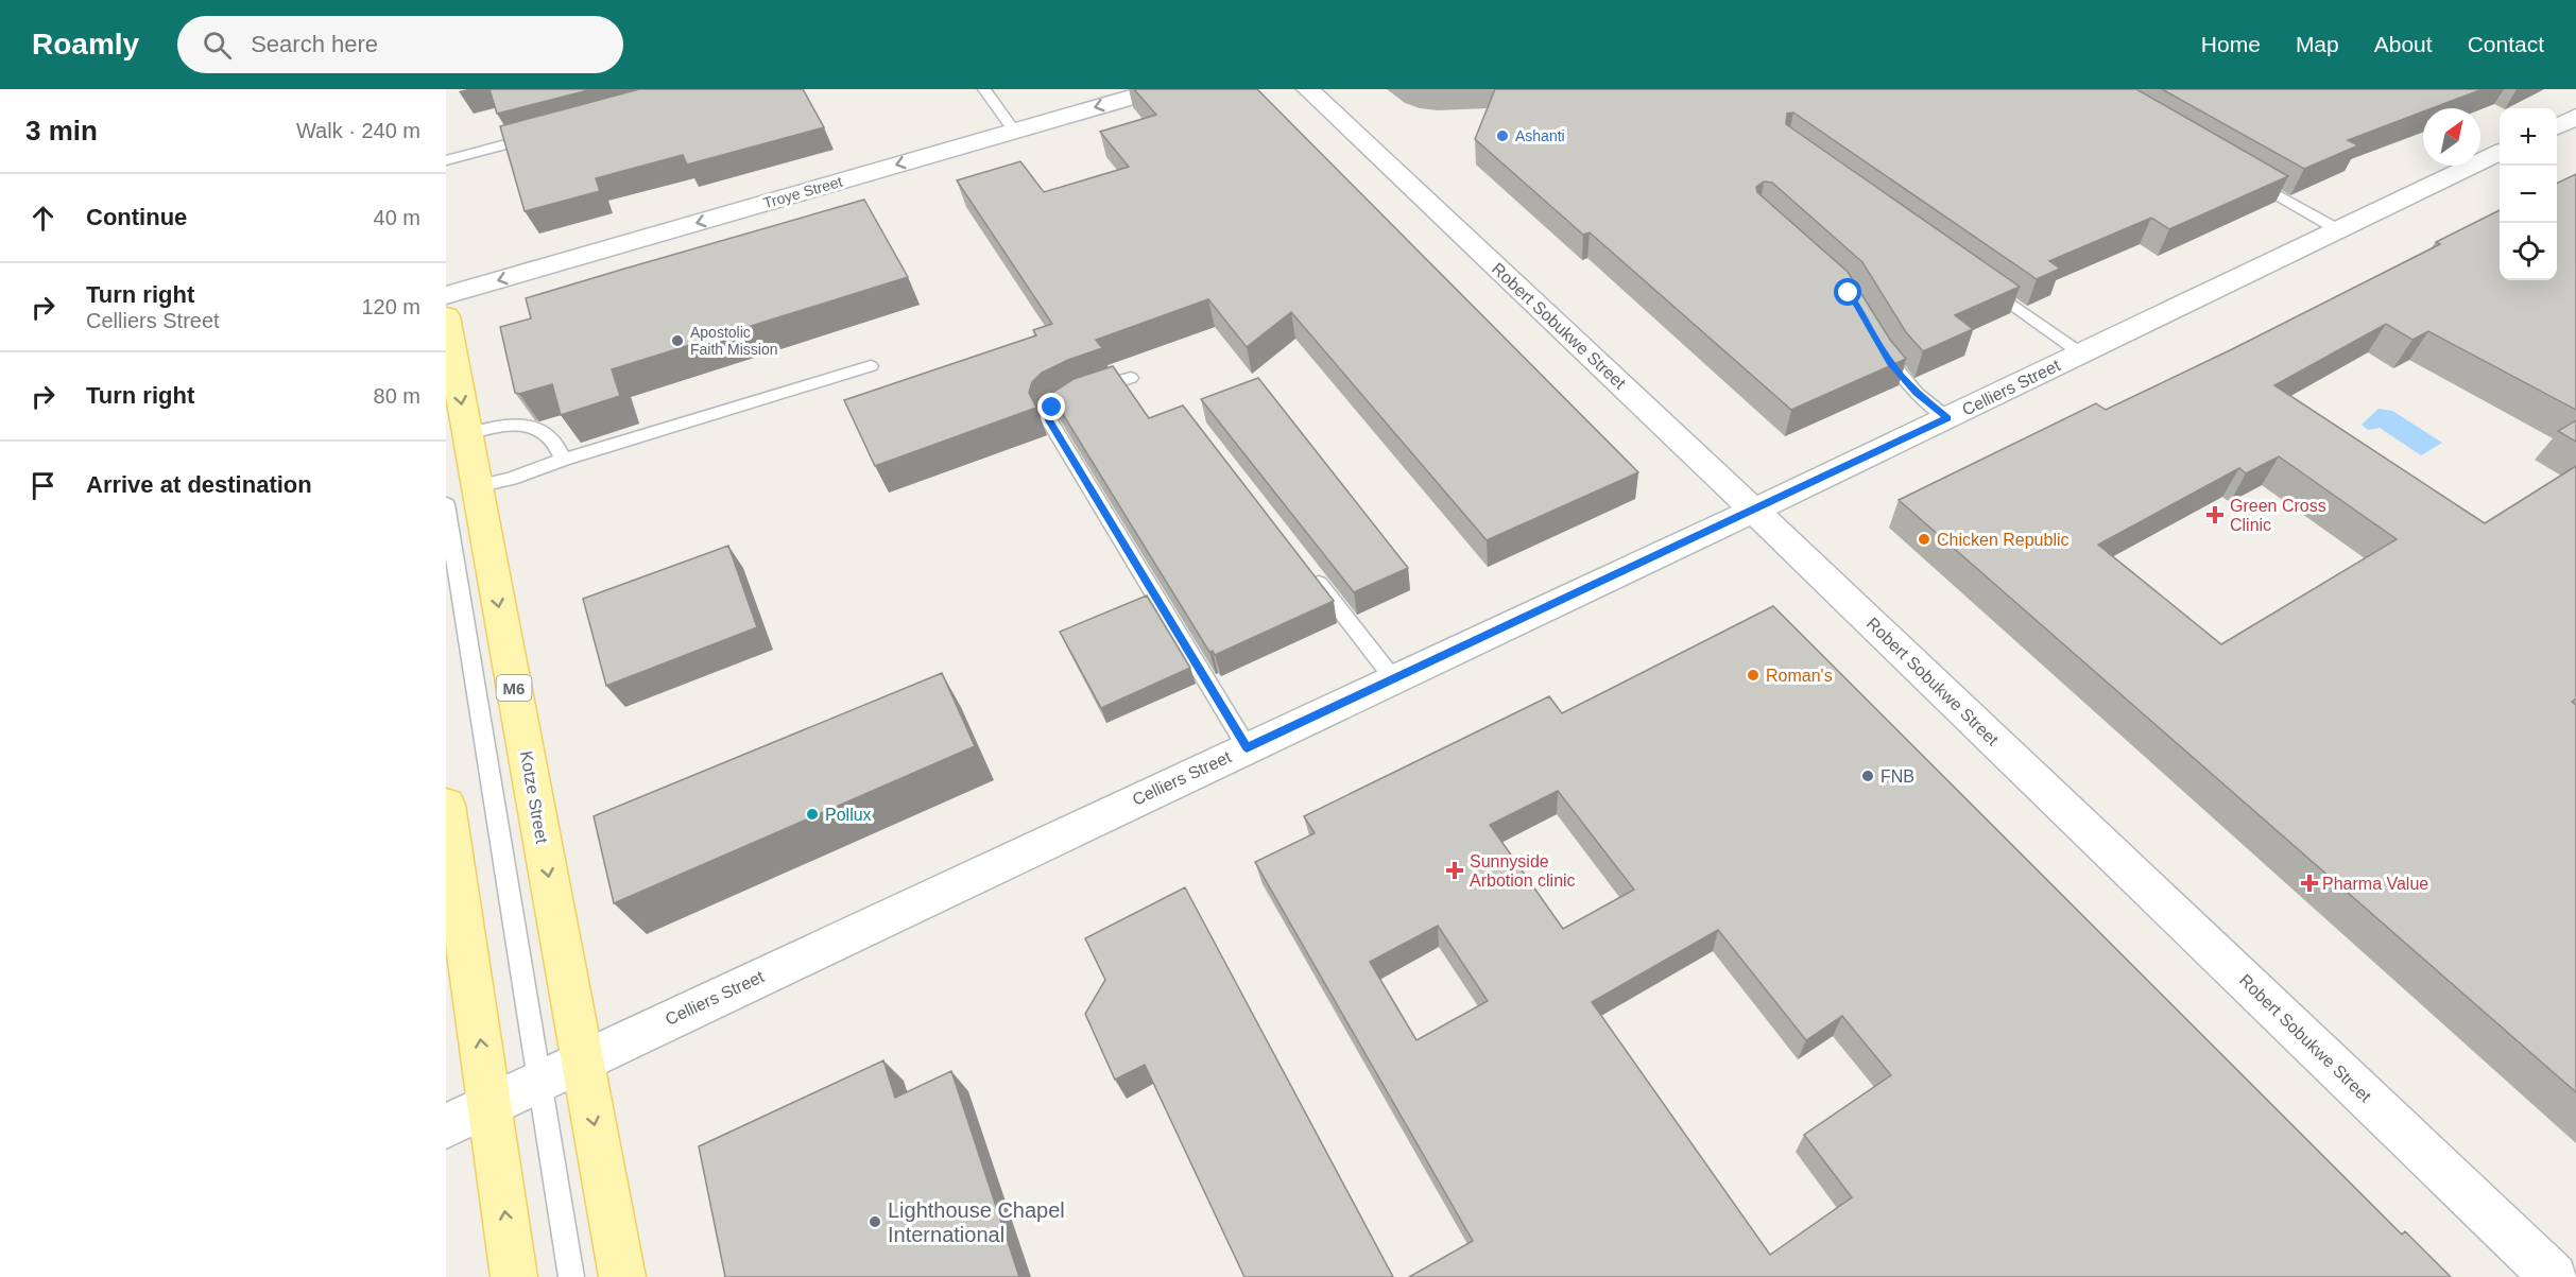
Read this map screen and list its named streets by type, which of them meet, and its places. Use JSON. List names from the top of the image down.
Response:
{
  "streets": {
    "main road": ["M6", "Kotze Street"],
    "street": ["Troye Street", "Robert Sobukwe Street", "Celliers Street"]
  },
  "crossings": [
    ["Robert Sobukwe Street", "Celliers Street"],
    ["Celliers Street", "Kotze Street"]
  ],
  "one_way": ["Troye Street"],
  "places": {
    "other": [
      "Ashanti",
      "Apostolic Faith Mission",
      "Chicken Republic",
      "Roman's",
      "FNB",
      "Pollux",
      "Lighthouse Chapel International"
    ],
    "health": ["Green Cross Clinic", "Sunnyside Arbotion clinic", "Pharma Value"]
  },
  "north": "top right",
  "page": {
    "header": "Roamly",
    "search": "Search here",
    "nav": [
      "Home",
      "Map",
      "About",
      "Contact"
    ],
    "heading": ["3 min", "Walk · 240 m"],
    "map_buttons": ["+", "−"],
    "list": [
      ["Continue", "40 m"],
      ["Turn right", "Celliers Street", "120 m"],
      ["Turn right", "80 m"],
      "Arrive at destination"
    ]
  }
}
